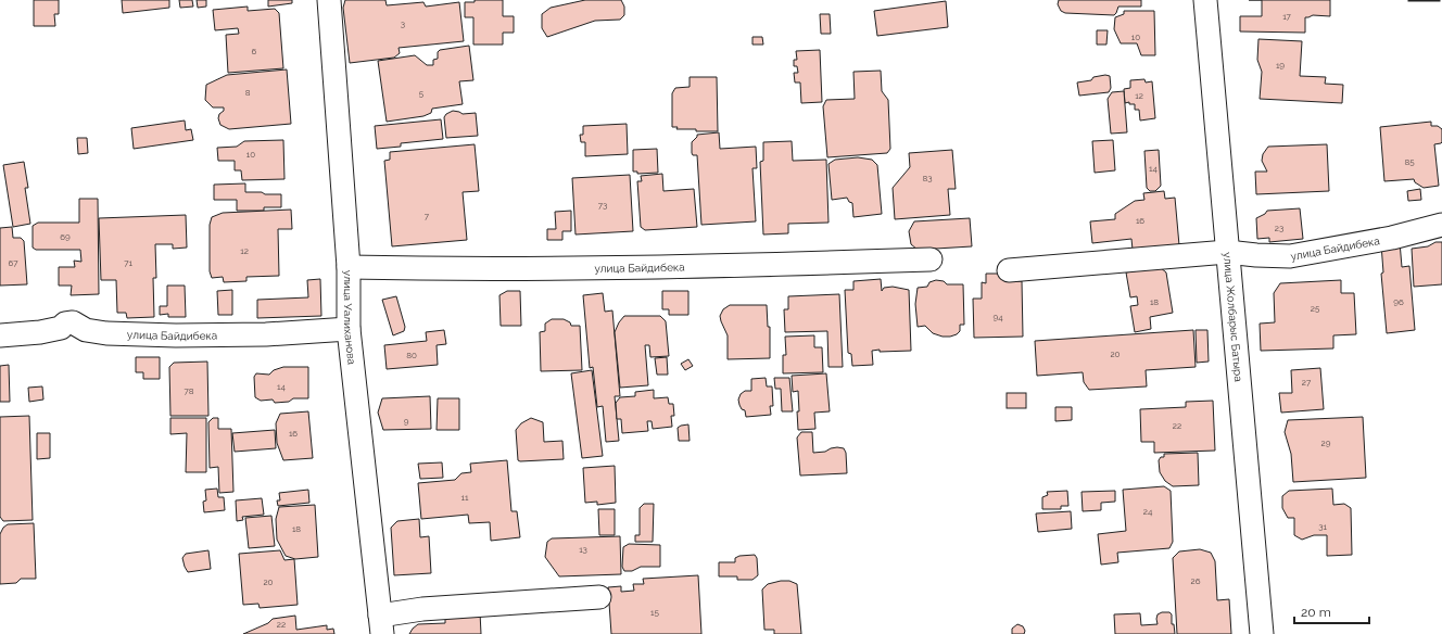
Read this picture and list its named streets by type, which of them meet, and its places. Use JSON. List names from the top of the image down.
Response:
{
  "streets": {
    "street": ["улица Байдибека", "улица Уалиханова", "улица Жолбарыс Батыра"]
  },
  "crossings": [
    ["улица Байдибека", "улица Уалиханова"],
    ["улица Байдибека", "улица Жолбарыс Батыра"]
  ],
  "house_numbers": [
    "17",
    "3",
    "10",
    "6",
    "19",
    "8",
    "5",
    "12",
    "10",
    "85",
    "14",
    "83",
    "73",
    "7",
    "16",
    "23",
    "69",
    "12",
    "67",
    "71",
    "18",
    "96",
    "25",
    "94",
    "20",
    "80",
    "27",
    "14",
    "78",
    "9",
    "22",
    "16",
    "29",
    "11",
    "24",
    "31",
    "18",
    "13",
    "26",
    "20",
    "15",
    "22"
  ],
  "scale_bar": "20 m"
}
